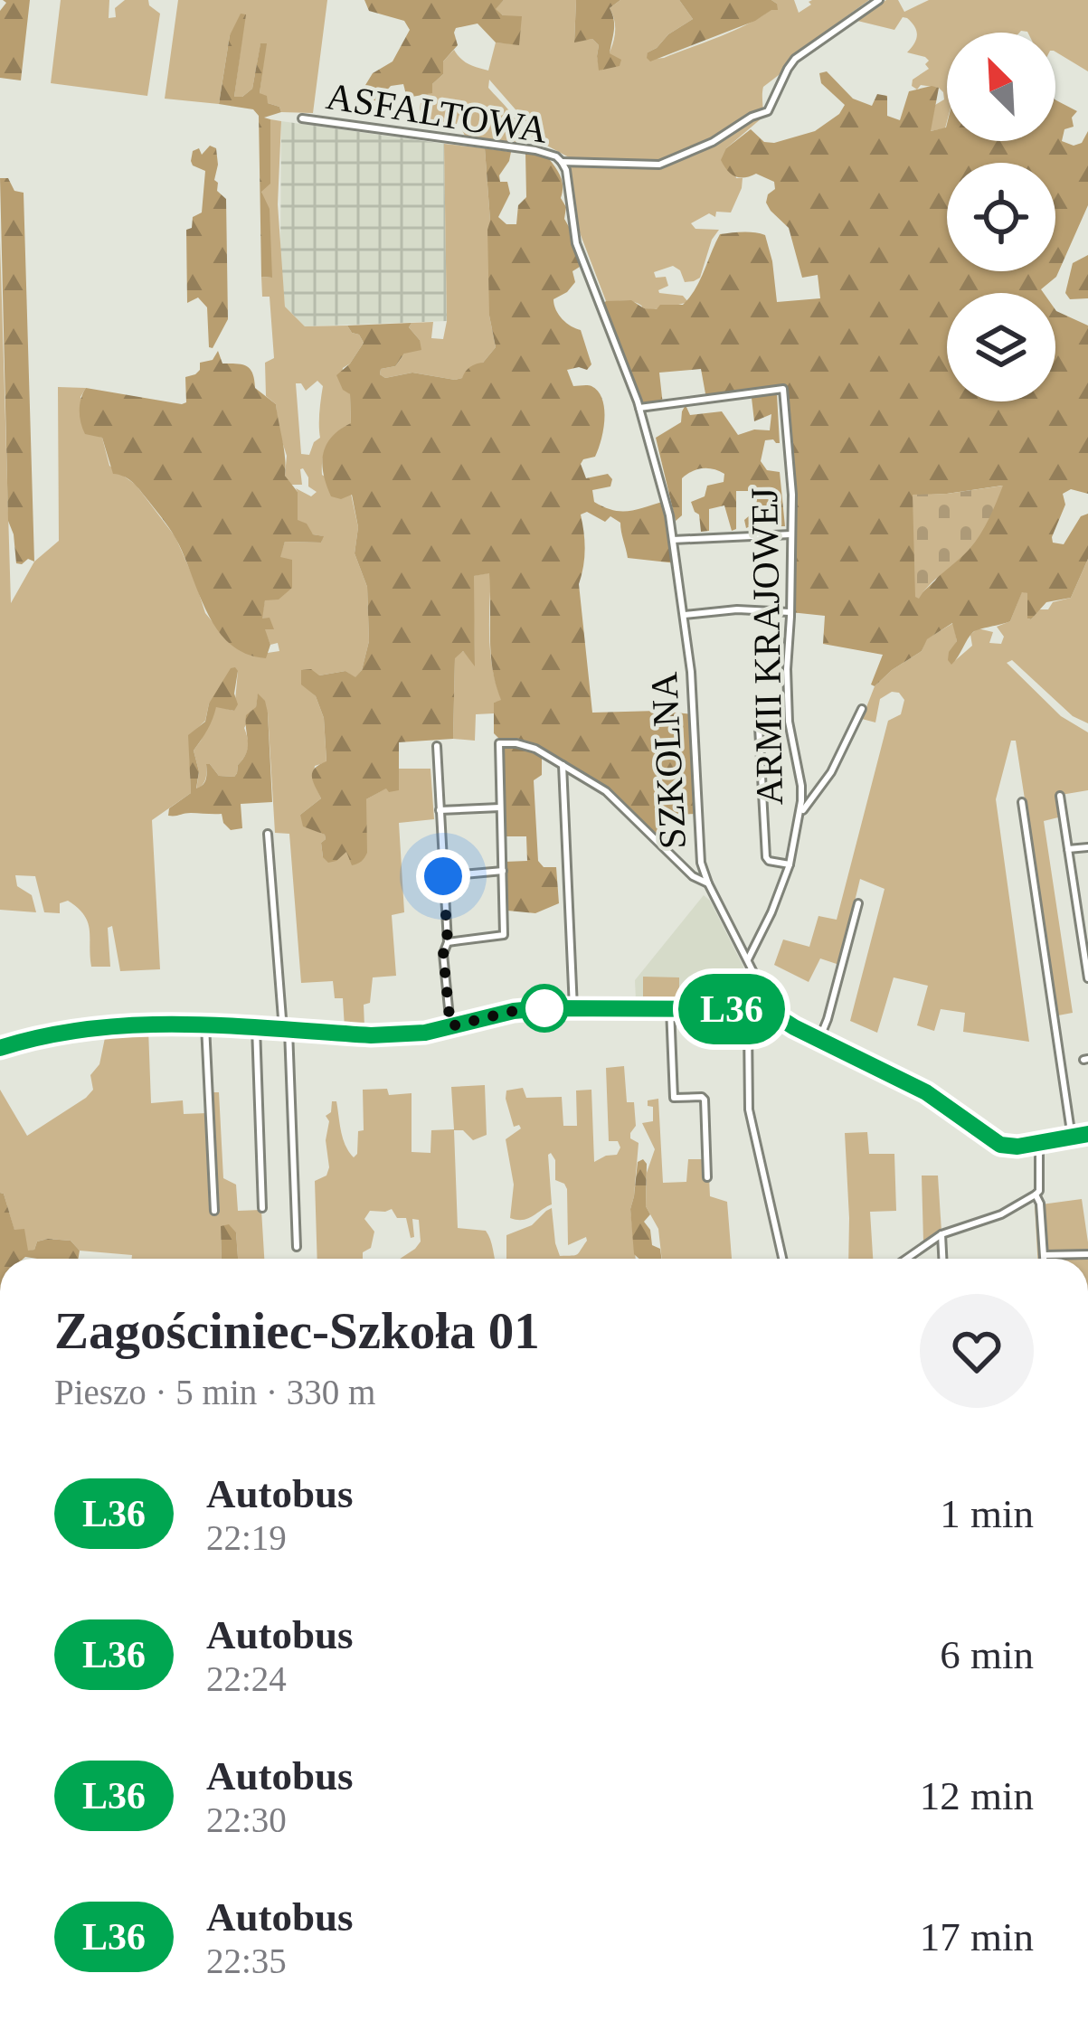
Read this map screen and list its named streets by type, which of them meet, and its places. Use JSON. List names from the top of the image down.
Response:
{
  "streets": {
    "street": ["ASFALTOWA", "ARMII KRAJOWEJ", "SZKOLNA"]
  },
  "crossings": [
    ["ASFALTOWA", "SZKOLNA"],
    ["ARMII KRAJOWEJ", "SZKOLNA"]
  ],
  "lines": ["bus line L36"],
  "north": "top left",
  "page": {
    "on_map": "L36",
    "heading": ["Zagościniec-Szkoła 01", "Pieszo · 5 min · 330 m"],
    "list": [
      {
        "mark": "L36",
        "name": "Autobus",
        "note": "22:19",
        "value": "1 min"
      },
      {
        "mark": "L36",
        "name": "Autobus",
        "note": "22:24",
        "value": "6 min"
      },
      {
        "mark": "L36",
        "name": "Autobus",
        "note": "22:30",
        "value": "12 min"
      },
      {
        "mark": "L36",
        "name": "Autobus",
        "note": "22:35",
        "value": "17 min"
      }
    ]
  }
}
